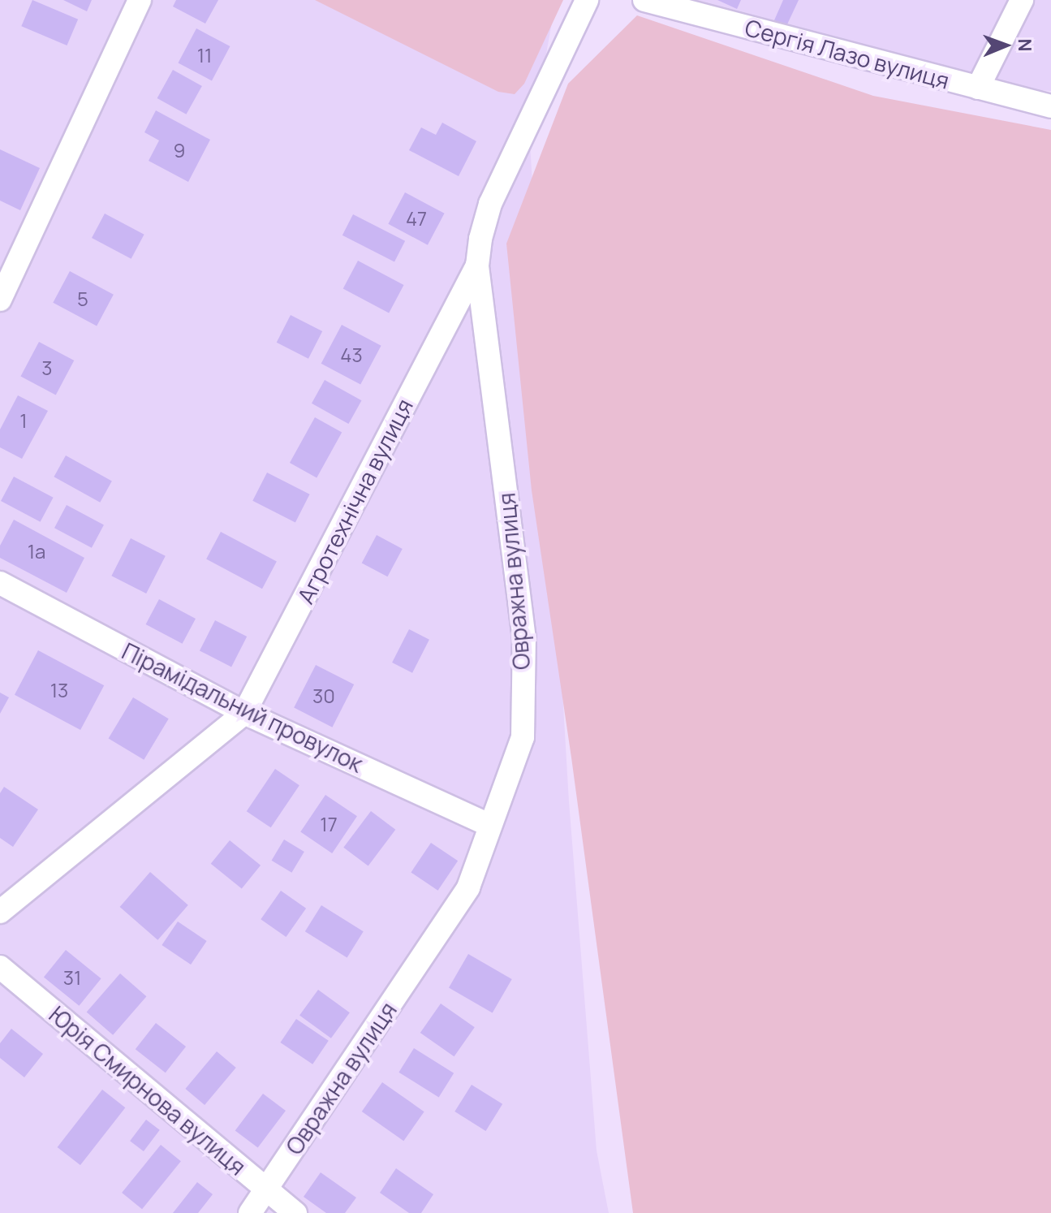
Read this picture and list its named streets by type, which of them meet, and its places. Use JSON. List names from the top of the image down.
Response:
{
  "streets": {
    "street": [
      "Сергія Лазо вулиця",
      "Агротехнічна вулиця",
      "Овражна вулиця",
      "Пірамідальний провулок",
      "Юрія Смирнова вулиця"
    ]
  },
  "crossings": [
    ["Агротехнічна вулиця", "Овражна вулиця"],
    ["Агротехнічна вулиця", "Пірамідальний провулок"],
    ["Овражна вулиця", "Пірамідальний провулок"],
    ["Овражна вулиця", "Юрія Смирнова вулиця"]
  ],
  "house_numbers": [
    "11",
    "9",
    "47",
    "5",
    "43",
    "3",
    "1",
    "1а",
    "13",
    "30",
    "17",
    "31"
  ],
  "north": "right"
}
